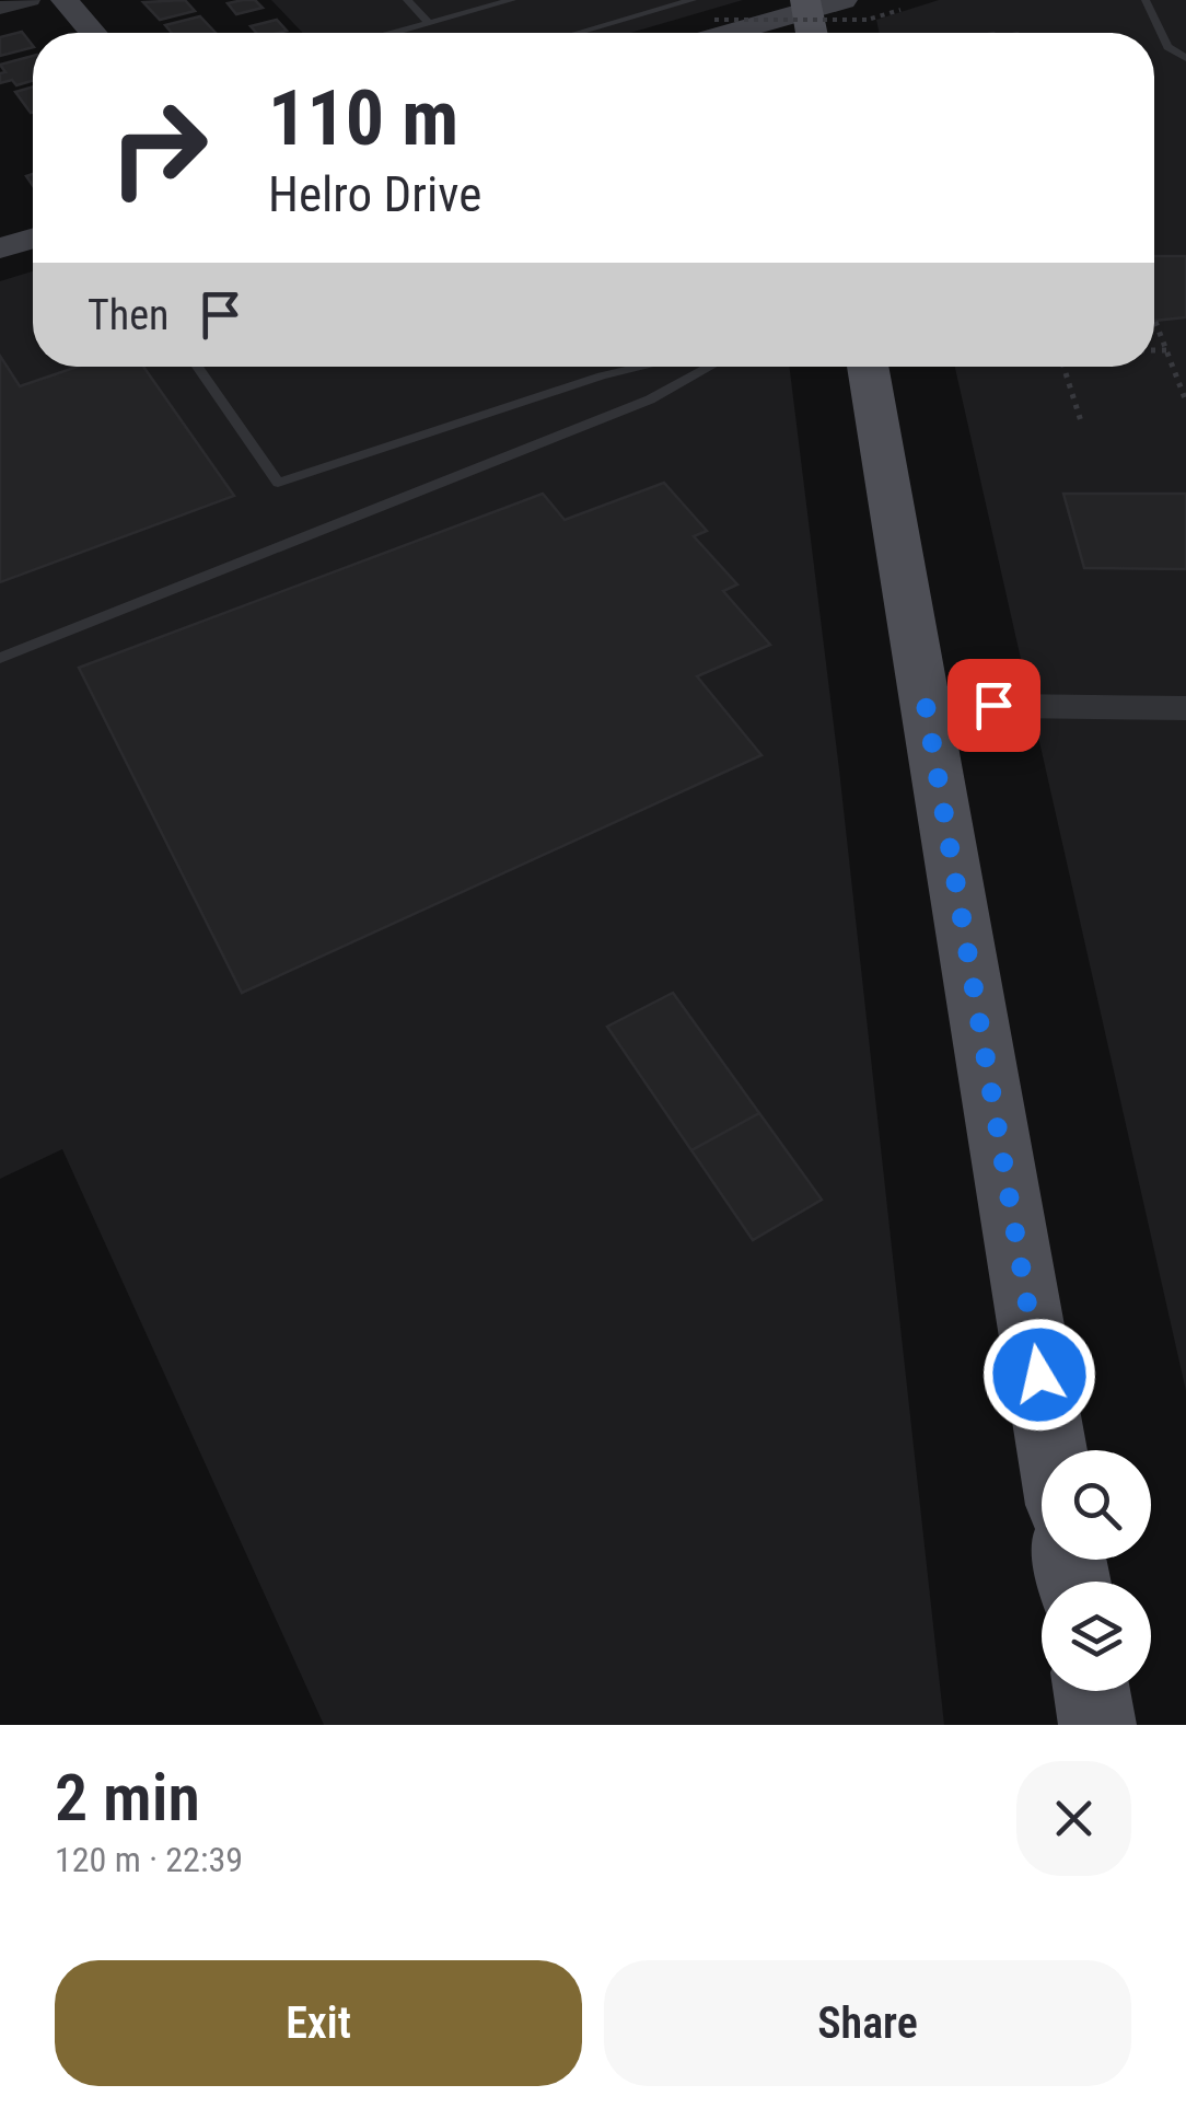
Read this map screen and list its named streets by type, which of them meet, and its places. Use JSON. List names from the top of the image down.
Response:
{
  "page": {
    "turn": ["110 m", "Helro Drive"],
    "then": "Then",
    "heading": ["2 min", "120 m · 22:39"],
    "buttons": ["Exit", "Share"]
  }
}
